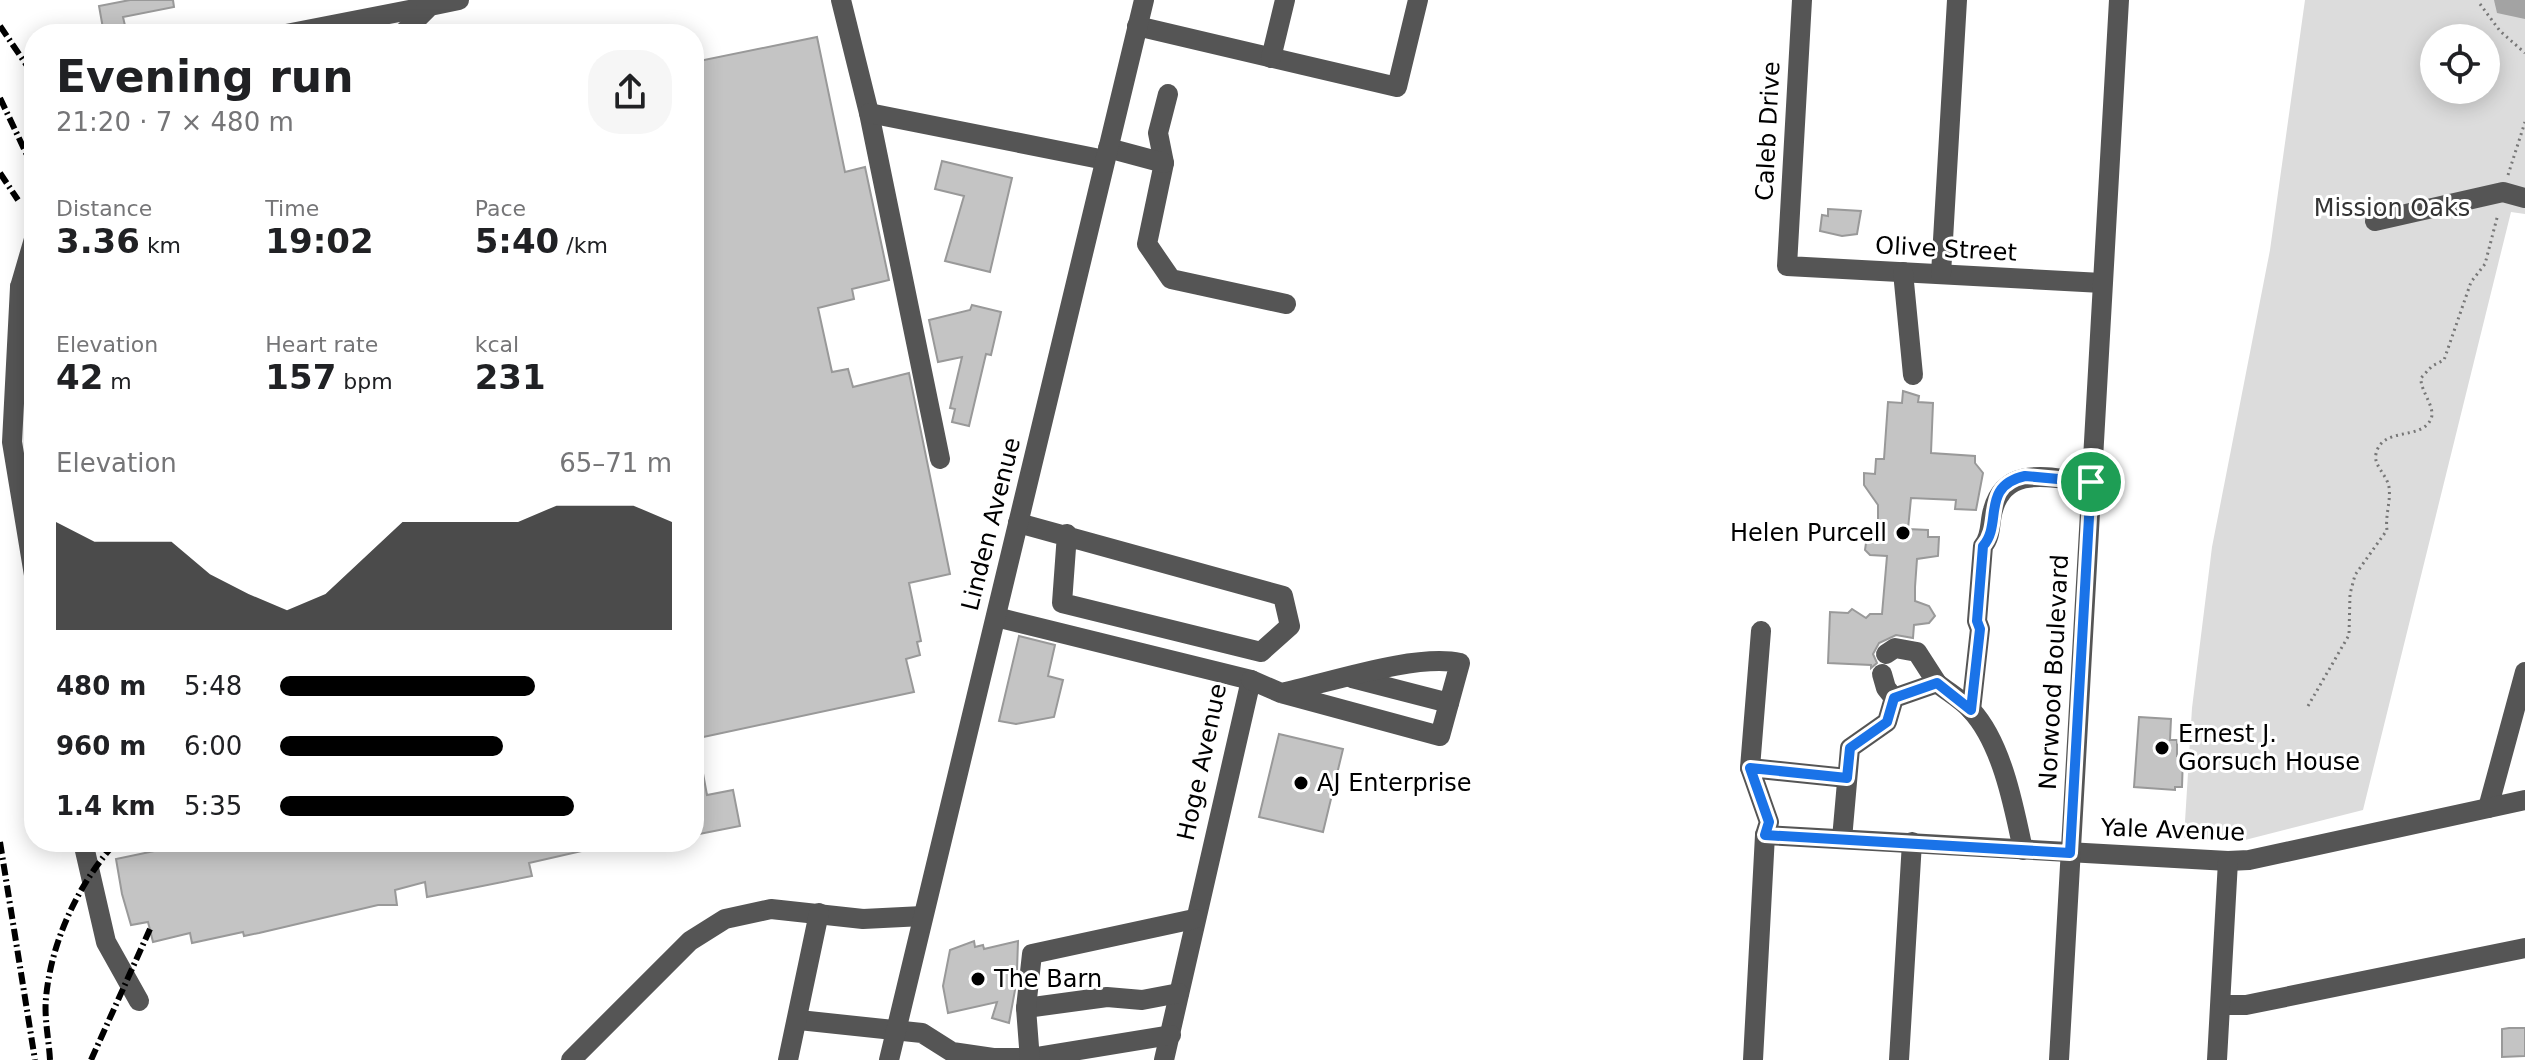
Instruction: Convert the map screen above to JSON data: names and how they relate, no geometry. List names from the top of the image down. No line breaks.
{"streets":{"street":["Caleb Drive","Olive Street","Linden Avenue","Norwood Boulevard","Hoge Avenue","Yale Avenue"]},"crossings":[["Caleb Drive","Olive Street"],["Olive Street","Norwood Boulevard"],["Linden Avenue","Hoge Avenue"],["Norwood Boulevard","Yale Avenue"]],"parks":["Mission Oaks"],"places":["Helen Purcell","Ernest J. Gorsuch House","AJ Enterprise","The Barn"],"page":{"heading":["Evening run","21:20 · 7 × 480 m"],"stats":[["Distance","3.36 km"],["Time","19:02"],["Pace","5:40 /km"],["Elevation","42 m"],["Heart rate","157 bpm"],["kcal","231"]],"chart":["Elevation","65–71 m"],"list":[{"name":"480 m","note":"5:48"},{"name":"960 m","note":"6:00"},{"name":"1.4 km","note":"5:35"}]}}
